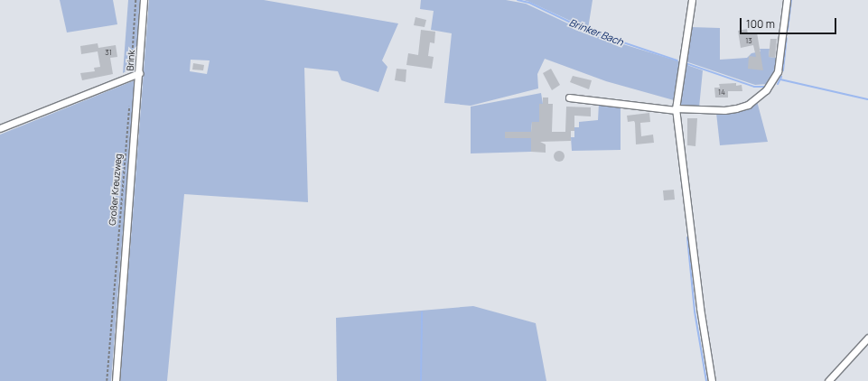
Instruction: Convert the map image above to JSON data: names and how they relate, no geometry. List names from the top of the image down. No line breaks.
{"streets":{"street":["Brink"],"path":["Großer Kreuzweg"]},"water":["Brinker Bach"],"house_numbers":["13","31","14"],"scale_bar":"100 m"}
